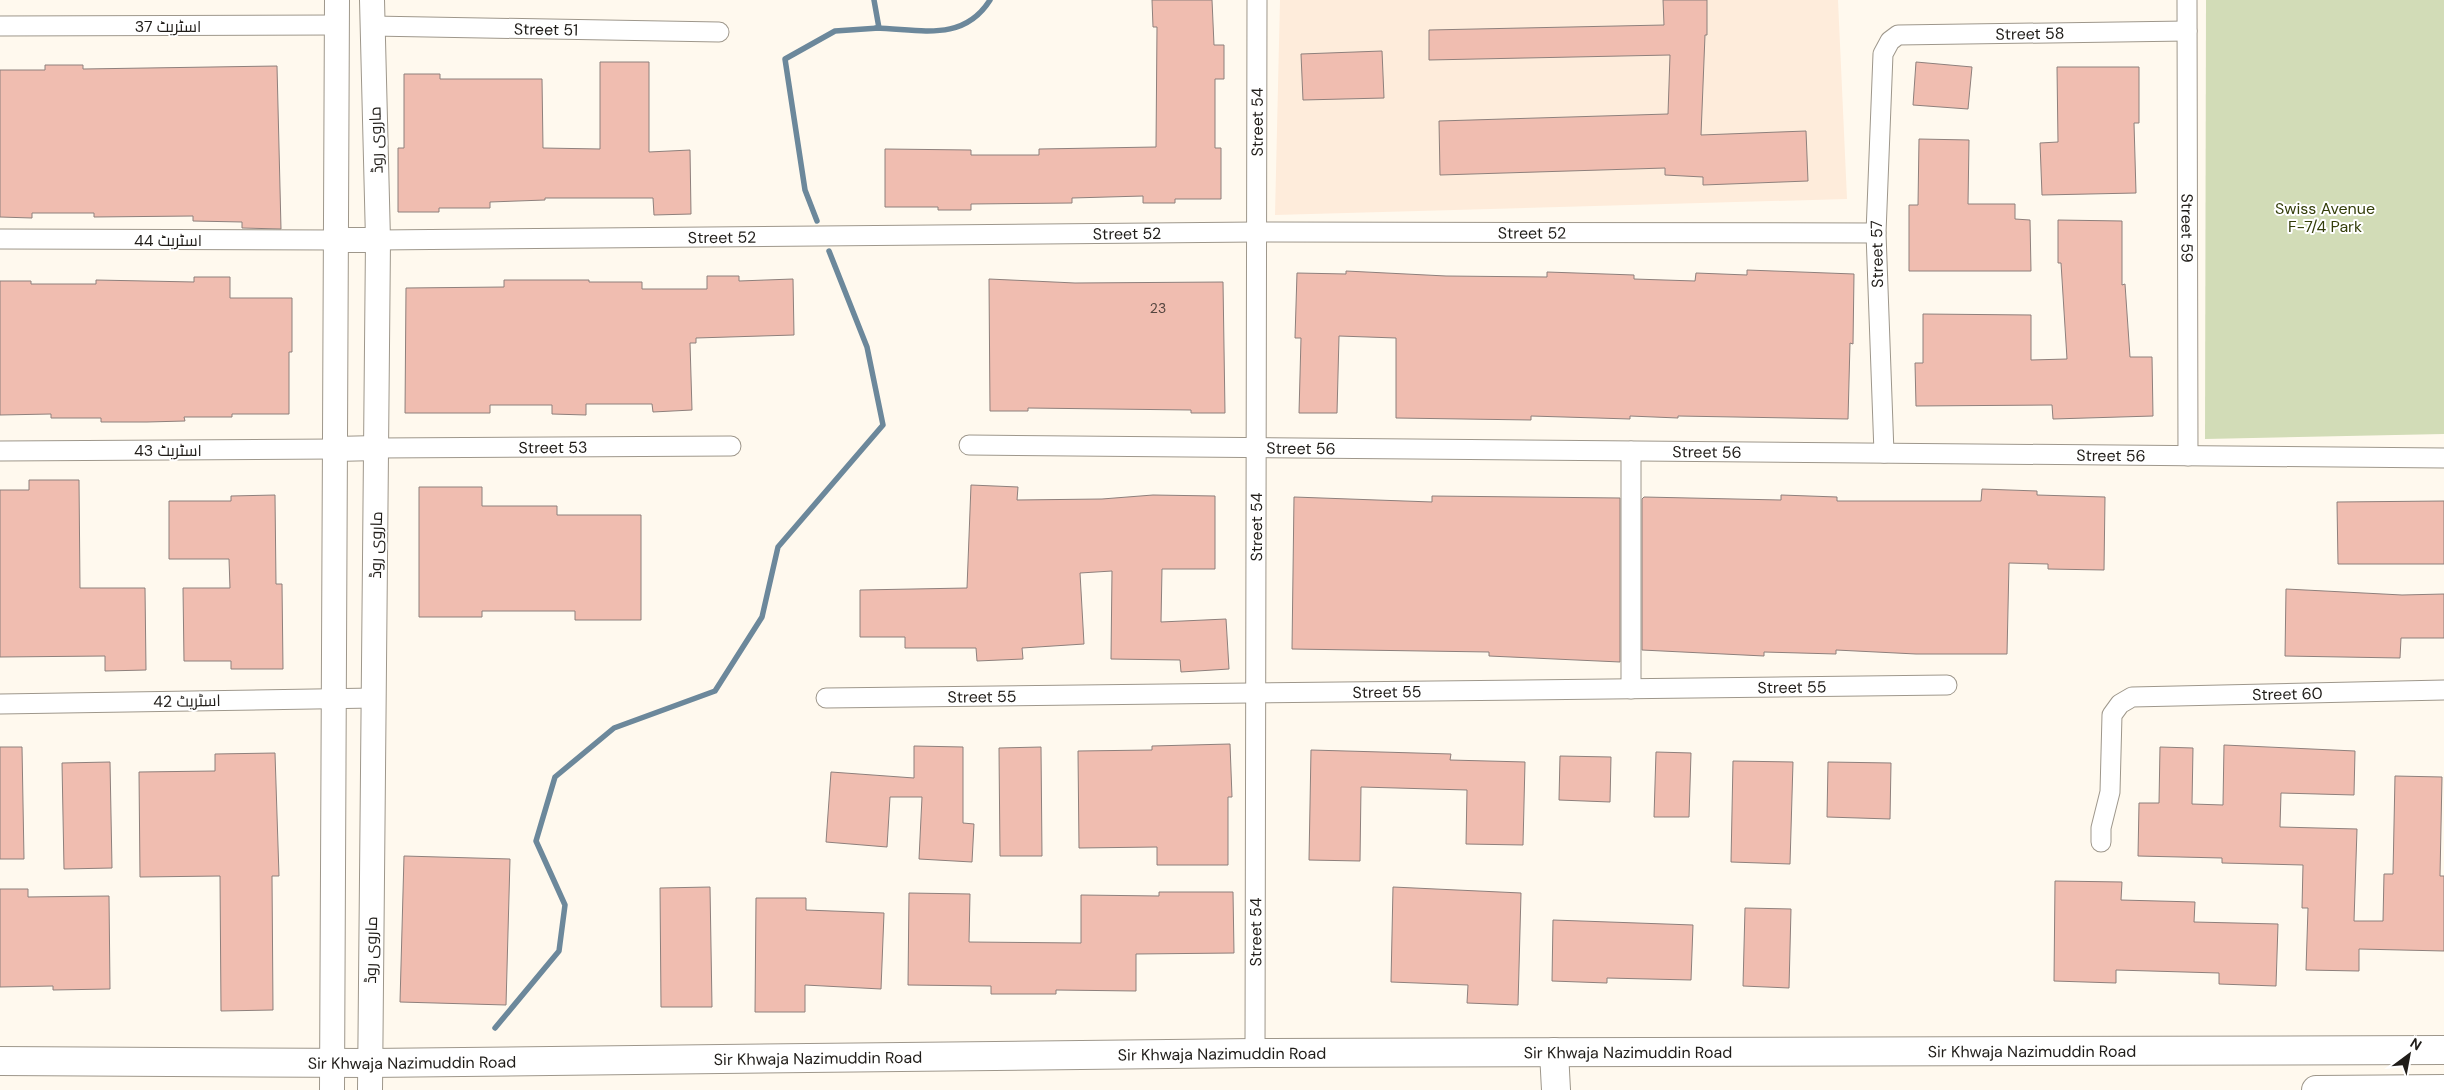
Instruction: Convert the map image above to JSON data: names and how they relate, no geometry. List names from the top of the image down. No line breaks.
{"streets":{"main road":["Sir Khwaja Nazimuddin Road"],"street":["اسٹریٹ 37","Street 51","Street 58","Street 54","ماروی روڈ","Street 59","Street 52","اسٹریٹ 44","Street 57","Street 53","Street 56","اسٹریٹ 43","Street 55","Street 60","اسٹریٹ 42"]},"crossings":[["Street 51","ماروی روڈ"],["Street 58","Street 59"],["Street 58","Street 57"],["Street 54","Street 52"],["Street 54","Street 56"],["Street 54","Street 55"],["Street 54","Sir Khwaja Nazimuddin Road"],["ماروی روڈ","Street 52"],["ماروی روڈ","Street 53"],["ماروی روڈ","اسٹریٹ 42"],["ماروی روڈ","Sir Khwaja Nazimuddin Road"],["Street 59","Street 56"],["Street 52","Street 57"],["Street 57","Street 56"]],"parks":["Swiss Avenue F-7/4 Park"],"house_numbers":["23"],"north":"top right"}
